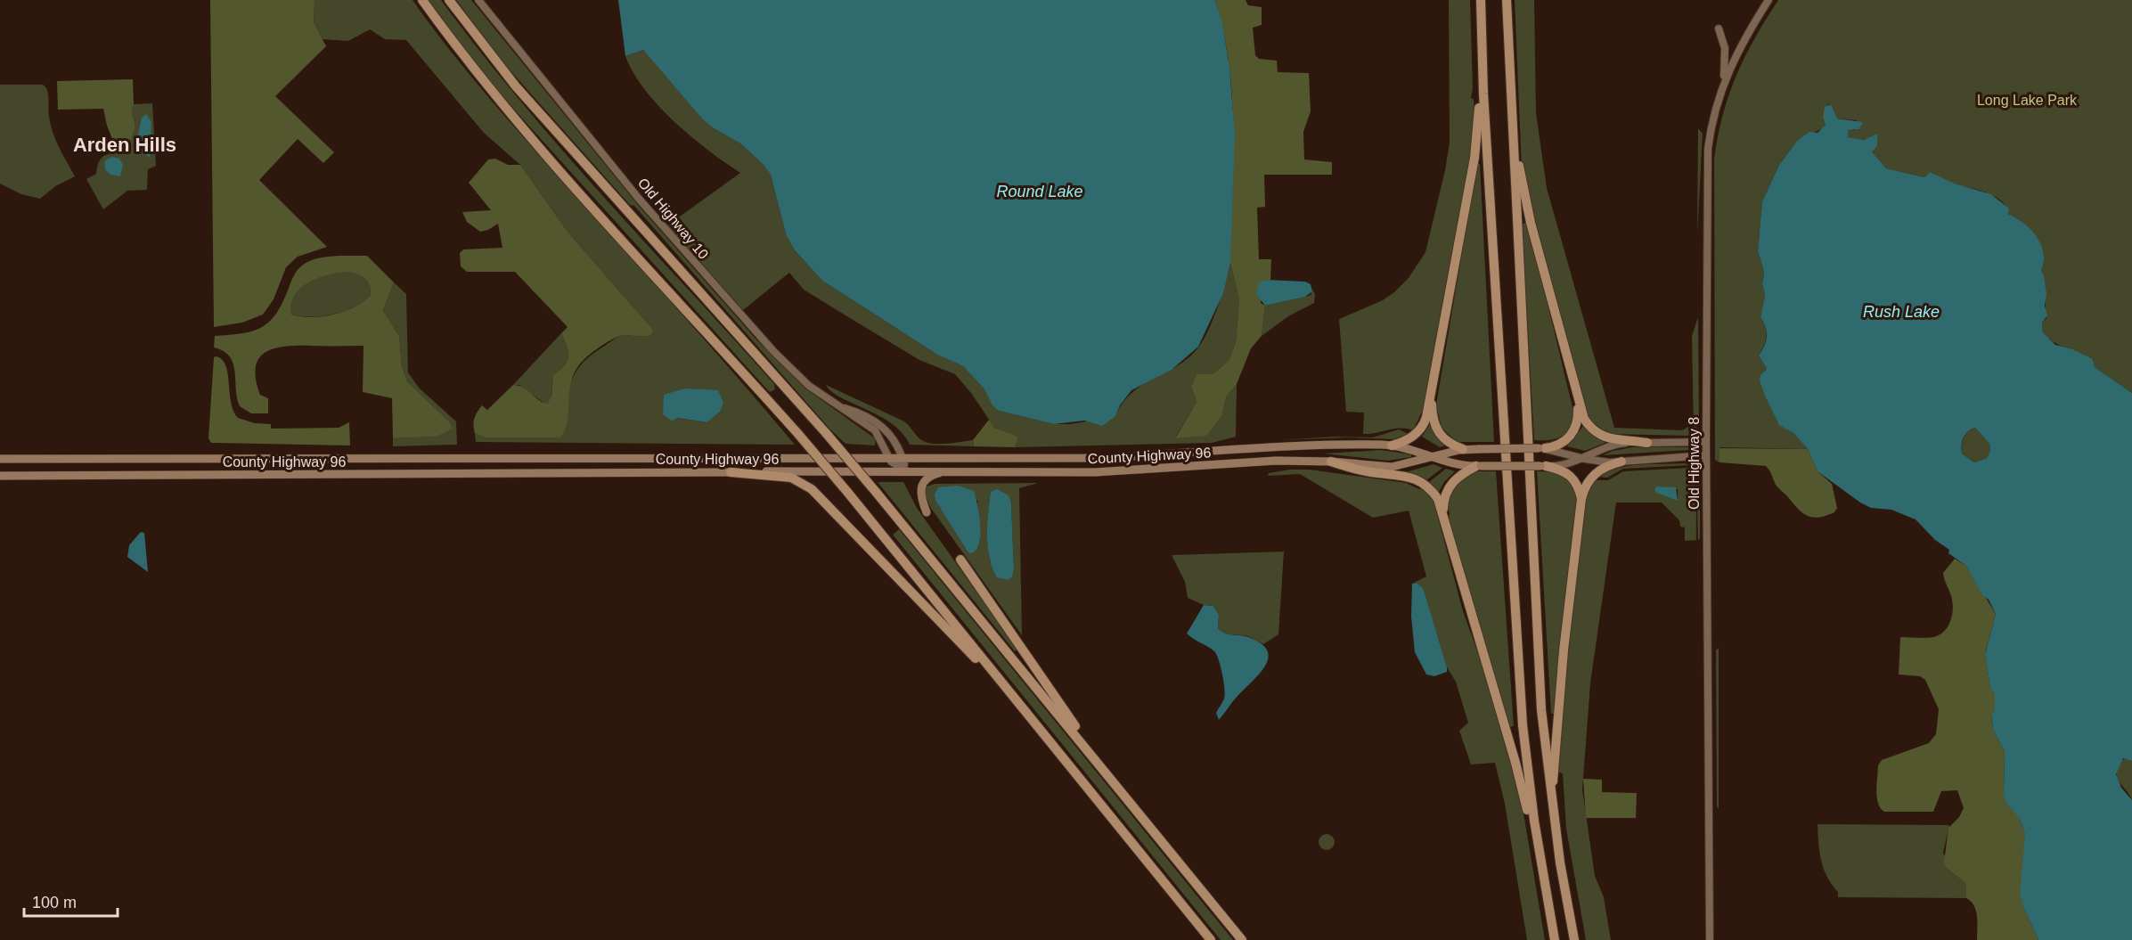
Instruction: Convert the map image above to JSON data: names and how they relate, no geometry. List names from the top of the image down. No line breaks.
{"streets":{"main road":["County Highway 96"],"street":["Old Highway 10","Old Highway 8"]},"crossings":[["Old Highway 10","County Highway 96"],["County Highway 96","Old Highway 8"]],"districts":["Arden Hills"],"water":["Round Lake","Rush Lake"],"parks":["Long Lake Park"],"scale_bar":"100 m"}
